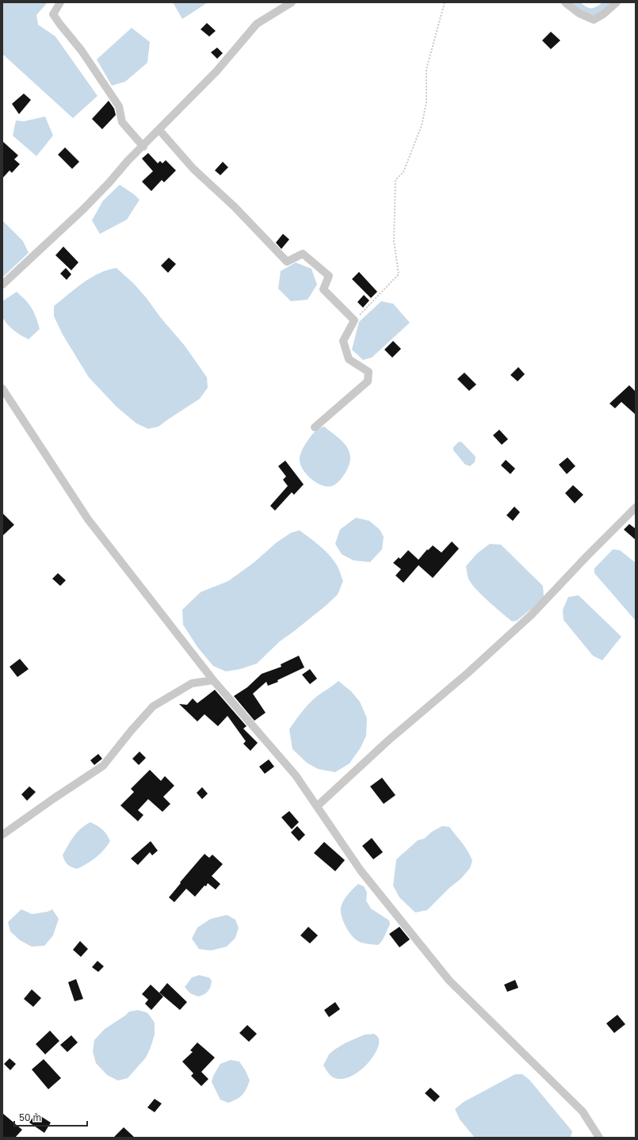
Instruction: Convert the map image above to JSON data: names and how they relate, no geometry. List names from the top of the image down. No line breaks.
{"scale_bar":"50 m"}
